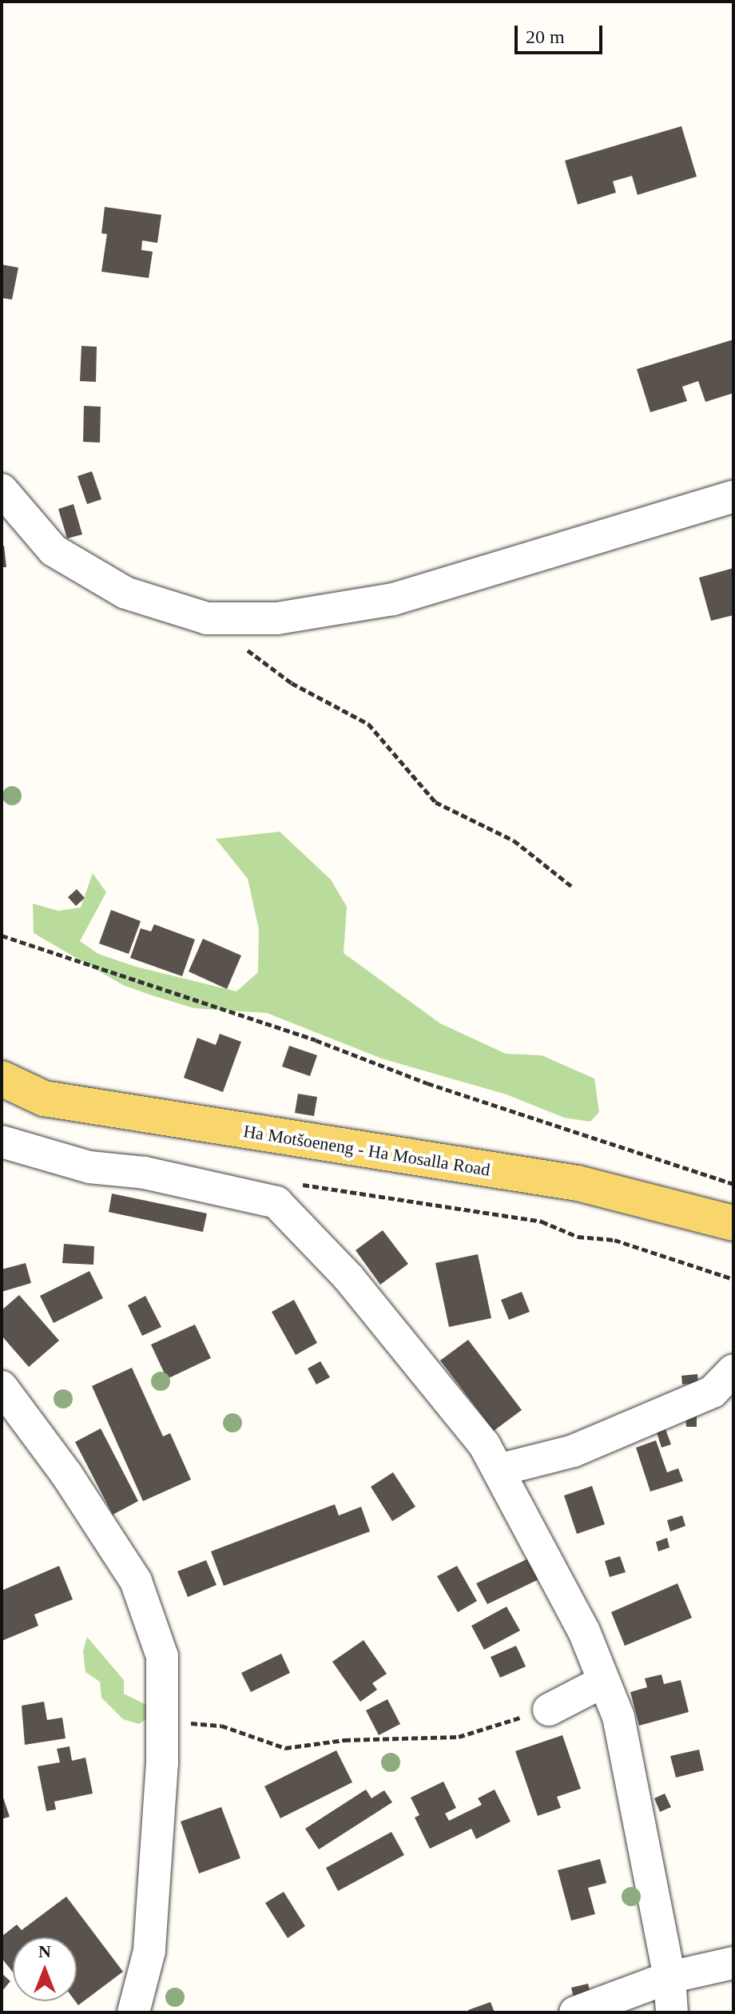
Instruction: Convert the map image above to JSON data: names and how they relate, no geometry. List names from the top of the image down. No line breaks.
{"streets":{"main road":["Ha Motšoeneng - Ha Mosalla Road"]},"scale_bar":"20 m","north":"top"}
